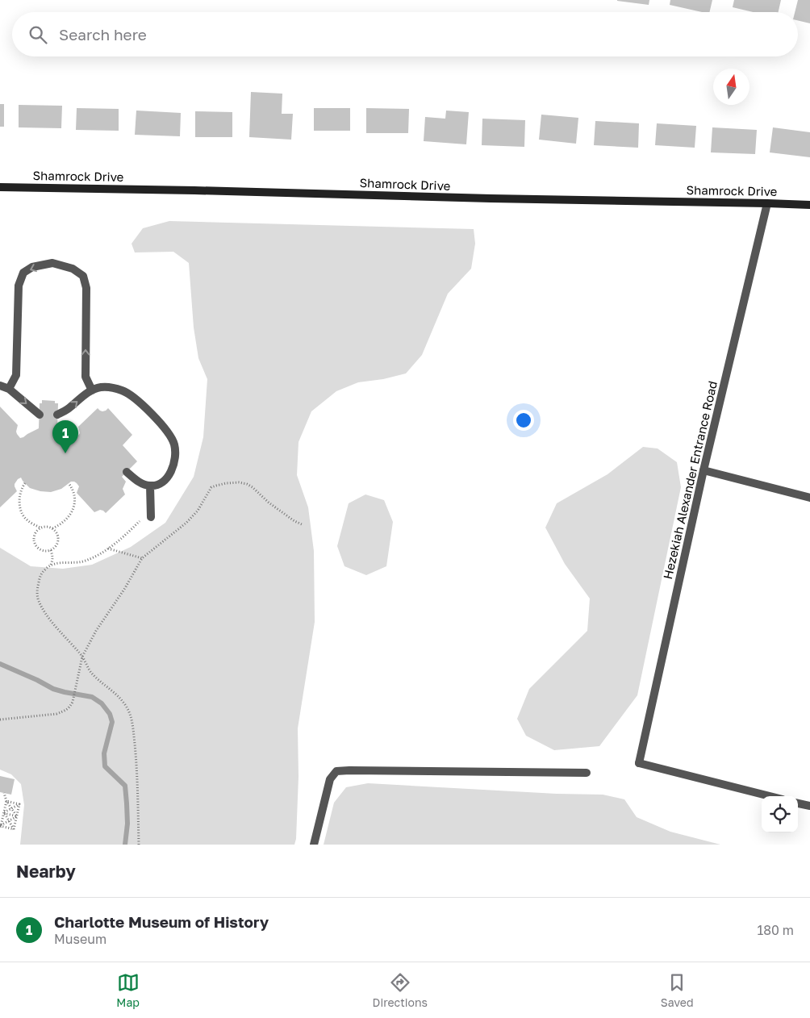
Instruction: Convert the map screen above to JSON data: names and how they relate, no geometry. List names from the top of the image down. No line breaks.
{"streets":{"street":["Shamrock Drive","Hezekiah Alexander Entrance Road"]},"crossings":[["Shamrock Drive","Hezekiah Alexander Entrance Road"]],"north":"top","page":{"search":"Search here","pins":"1","heading":"Nearby","list":[{"mark":"1","name":"Charlotte Museum of History","note":"Museum","value":"180 m"}],"nav":["Map","Directions","Saved"]}}
